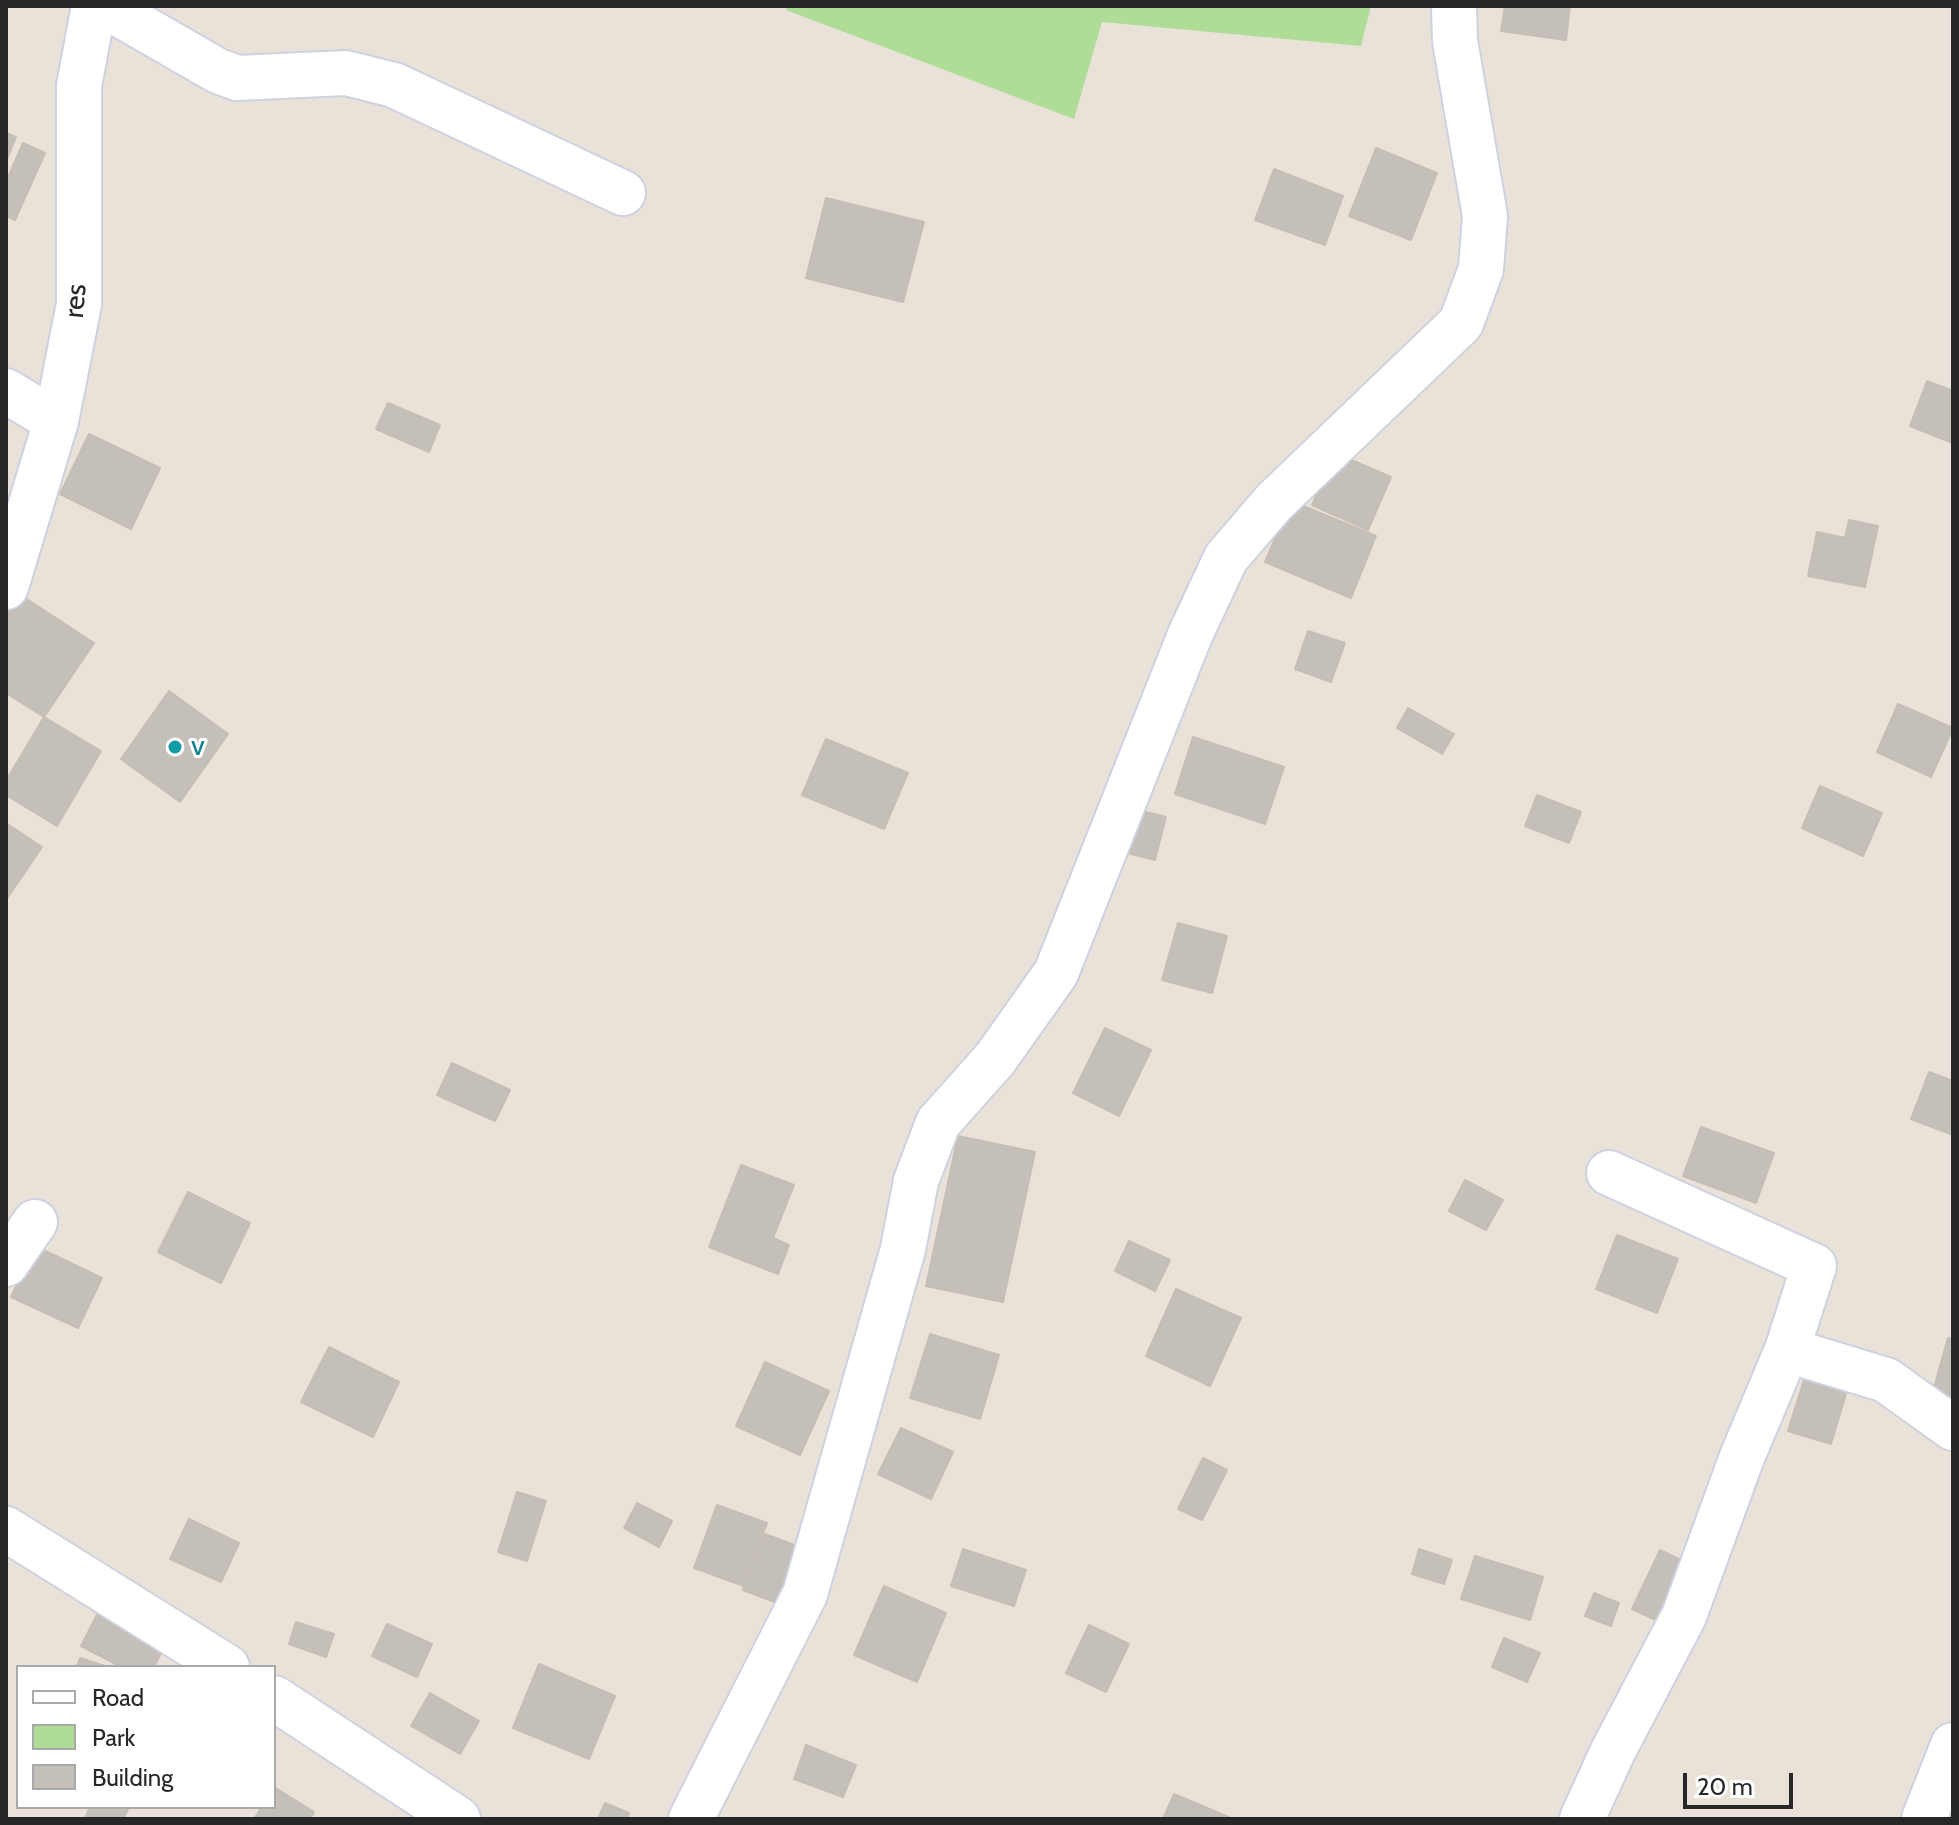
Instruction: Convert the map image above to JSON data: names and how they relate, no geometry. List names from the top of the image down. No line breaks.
{"streets":{"street":["res"]},"places":["v"],"legend":["Road","Park","Building"],"scale_bar":"20 m"}
